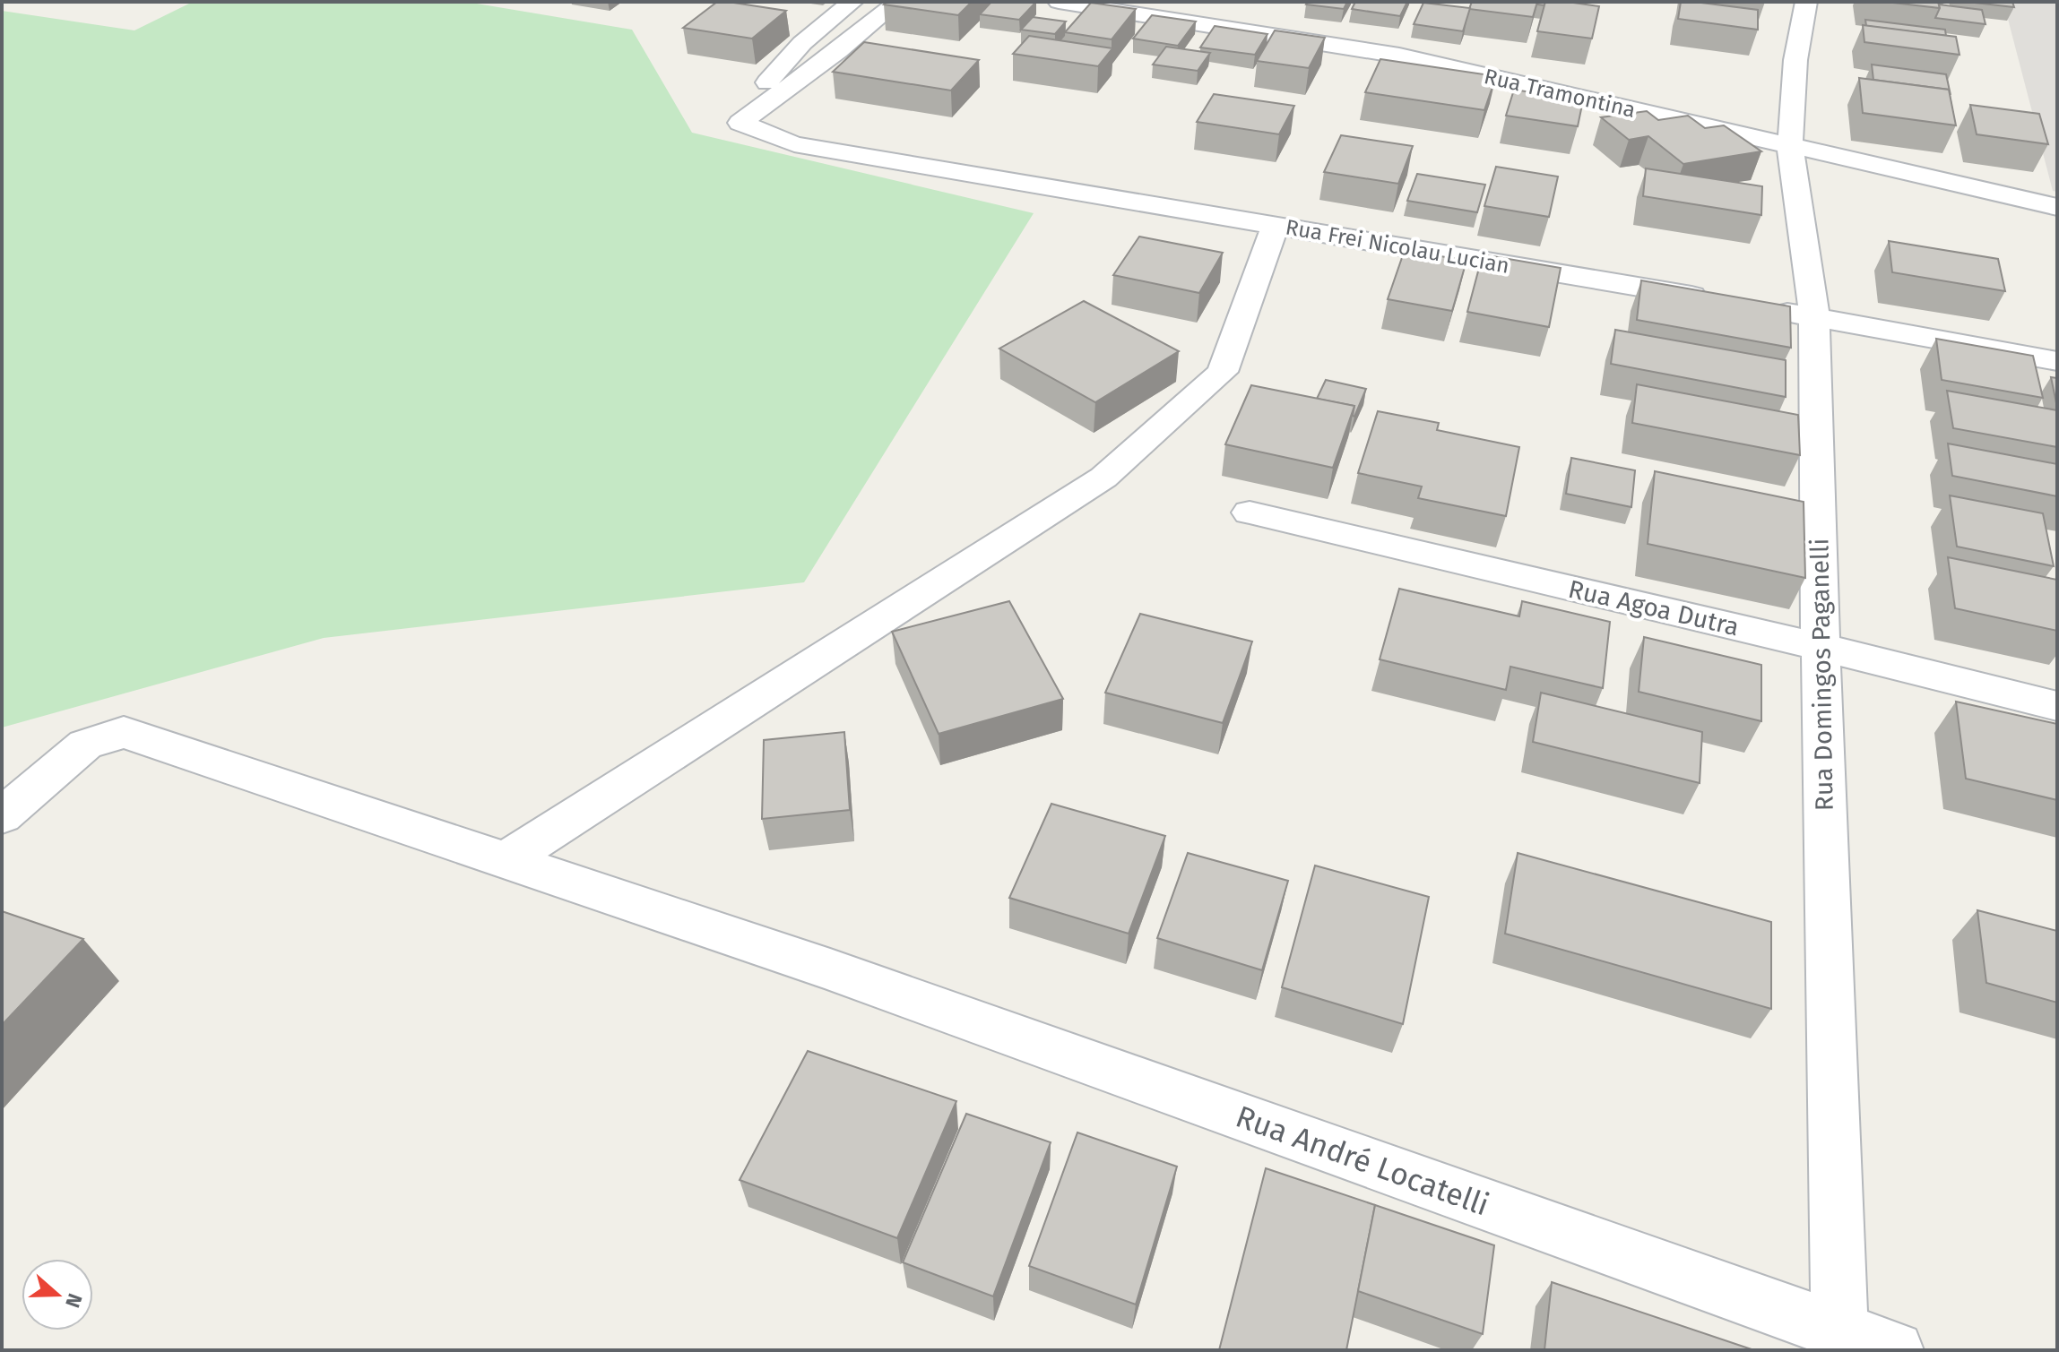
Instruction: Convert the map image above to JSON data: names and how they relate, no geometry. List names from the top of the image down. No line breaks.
{"streets":{"street":["Rua Tramontina","Rua Frei Nicolau Lucian","Rua Agoa Dutra","Rua Domingos Paganelli","Rua André Locatelli"]},"crossings":[["Rua Tramontina","Rua Domingos Paganelli"],["Rua Agoa Dutra","Rua Domingos Paganelli"],["Rua Domingos Paganelli","Rua André Locatelli"]],"north":"right"}
